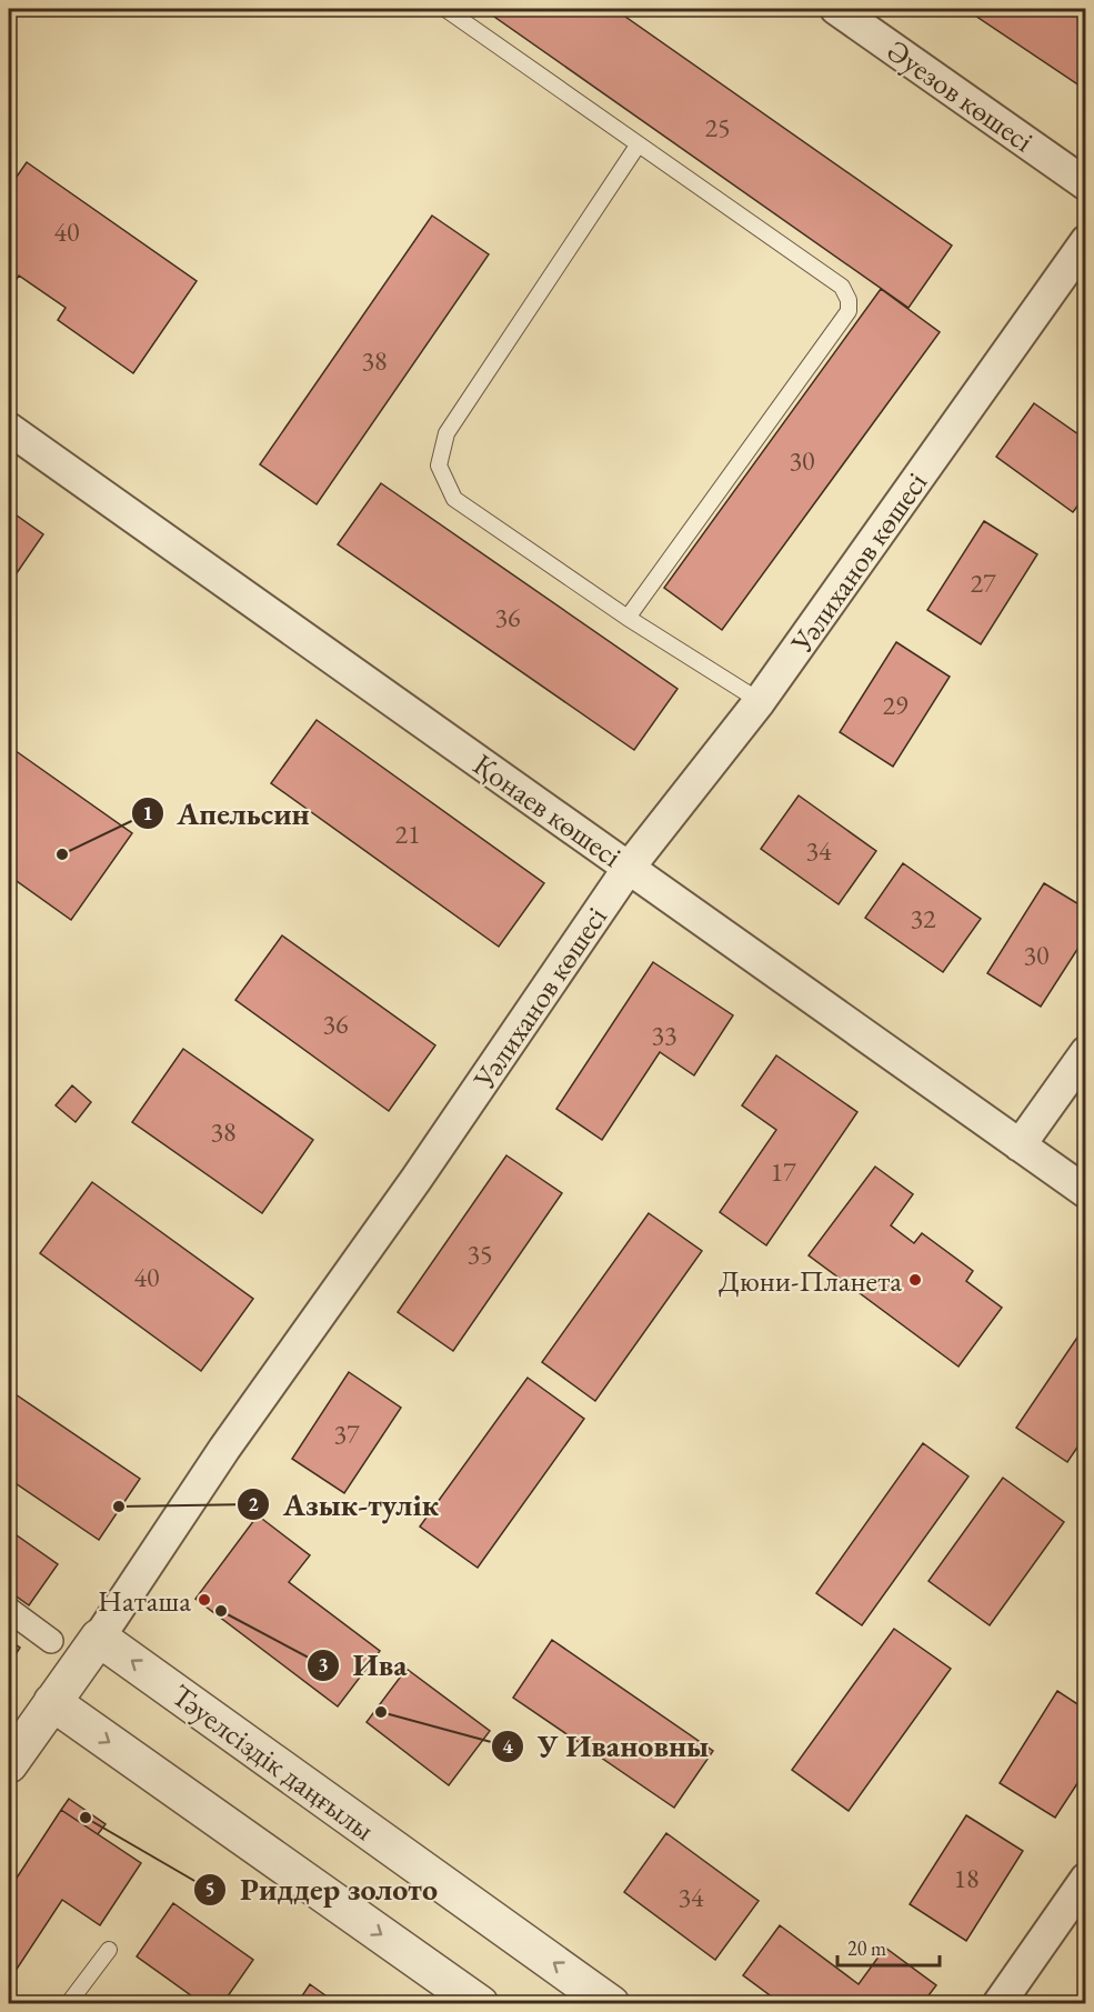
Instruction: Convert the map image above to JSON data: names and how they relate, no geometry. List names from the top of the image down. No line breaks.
{"streets":{"street":["Әуезов көшесі","Уәлиханов көшесі","Қонаев көшесі","Тәуелсіздік даңғылы"]},"crossings":[["Уәлиханов көшесі","Қонаев көшесі"],["Уәлиханов көшесі","Тәуелсіздік даңғылы"]],"places":["Апельсин","Дюни-Планета","Азык-тулiк","Наташа","Ива","У Ивановны","Риддер золото"],"house_numbers":["25","40","38","30","27","36","29","21","34","32","30","36","33","38","17","35","40","37","18","34"],"scale_bar":"20 m"}
